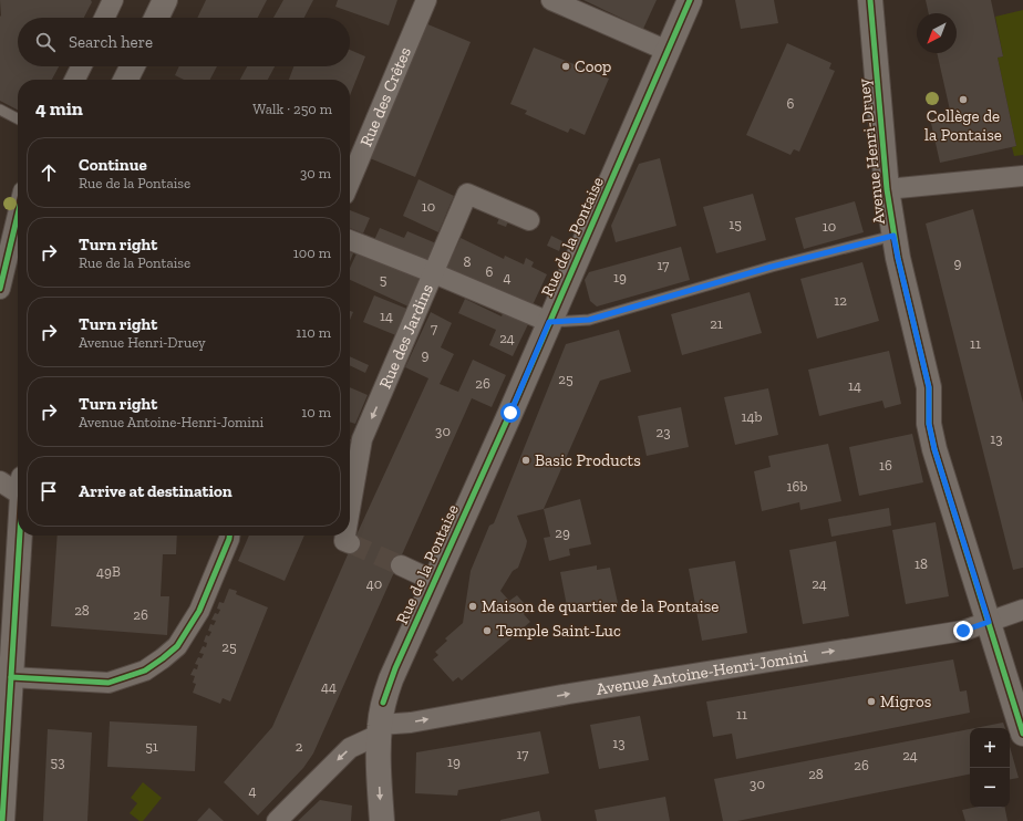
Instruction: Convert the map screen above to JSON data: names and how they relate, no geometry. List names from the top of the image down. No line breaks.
{"streets":{"street":["Rue des Crêtes","Avenue Henri-Druey","Rue de la Pontaise","Rue des Jardins","Avenue Antoine-Henri-Jomini"]},"crossings":[["Avenue Henri-Druey","Rue de la Pontaise"],["Avenue Henri-Druey","Avenue Antoine-Henri-Jomini"],["Rue de la Pontaise","Avenue Antoine-Henri-Jomini"]],"one_way":["Rue des Jardins","Avenue Antoine-Henri-Jomini"],"places":["Coop","Collège de la Pontaise","Basic Products","Maison de quartier de la Pontaise","Temple Saint-Luc","Migros"],"house_numbers":["6","10","15","10","8","9","17","6","4","19","5","12","14","21","7","24","11","9","25","26","14","14b","30","23","13","16","16b","29","18","49B","40","24","28","26","25","44","11","13","51","2","17","24","53","19","26","28","30","4"],"north":"bottom left","page":{"search":"Search here","heading":["4 min","Walk · 250 m"],"list":[["Continue","Rue de la Pontaise","30 m"],["Turn right","Rue de la Pontaise","100 m"],["Turn right","Avenue Henri-Druey","110 m"],["Turn right","Avenue Antoine-Henri-Jomini","10 m"],"Arrive at destination"],"map_buttons":["+","−"]}}
